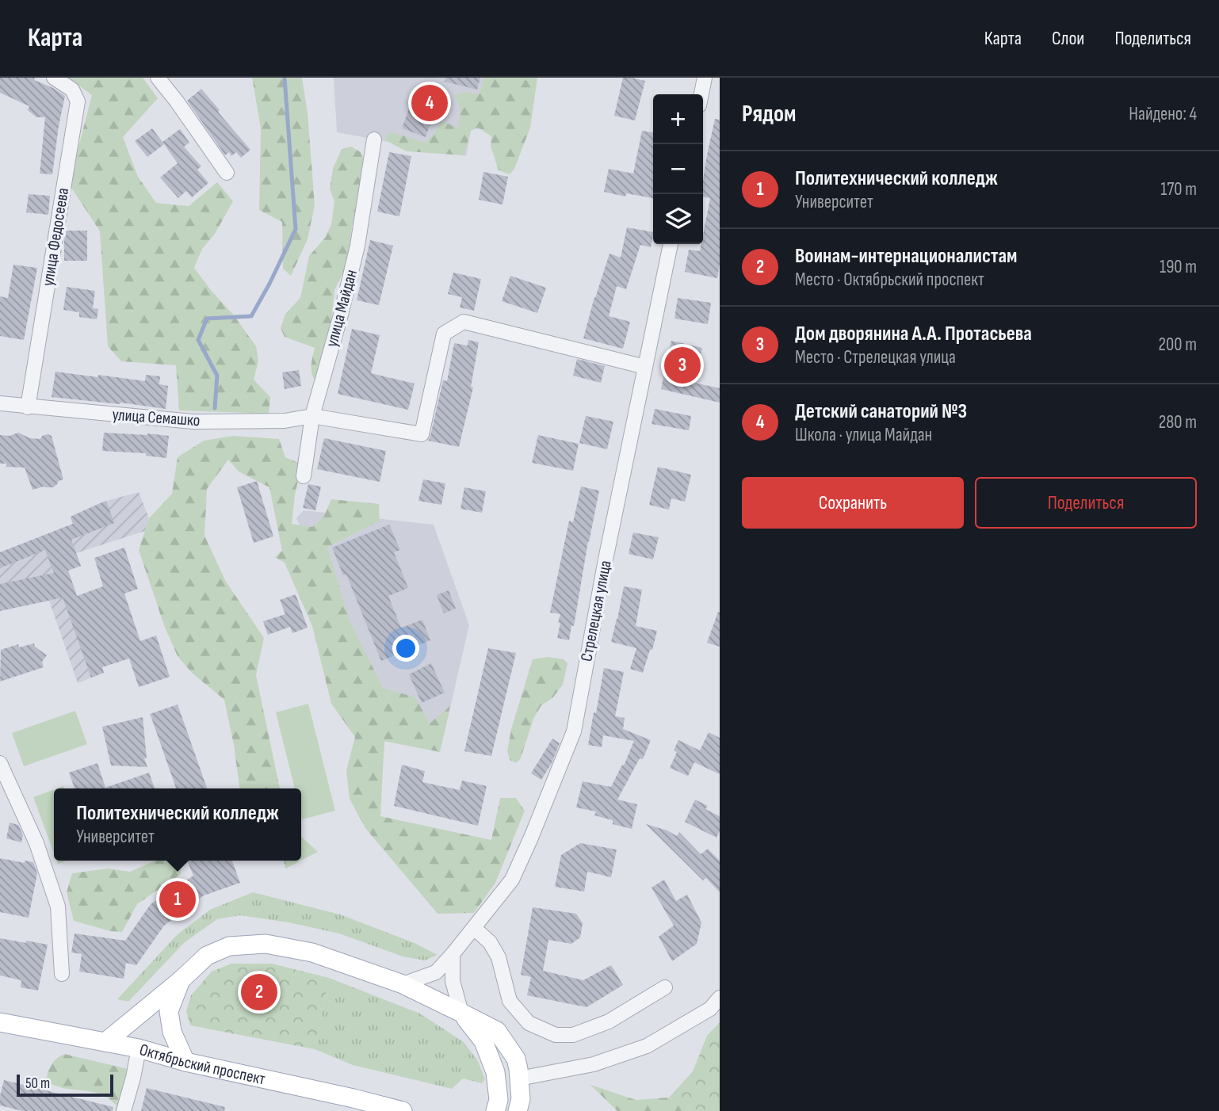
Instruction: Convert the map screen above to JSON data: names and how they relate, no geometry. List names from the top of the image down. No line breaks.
{"streets":{"main road":["Октябрьский проспект"],"street":["улица Федосеева","улица Майдан","улица Семашко","Стрелецкая улица"]},"crossings":[["улица Федосеева","улица Семашко"],["улица Майдан","улица Семашко"],["улица Семашко","Стрелецкая улица"]],"scale_bar":"50 m","page":{"header":"Карта","nav":["Карта","Слои","Поделиться"],"heading":["Рядом","Найдено: 4"],"pins":["4","3","1","2"],"map_buttons":["+","−"],"list":[{"mark":"1","name":"Политехнический колледж","note":"Университет","value":"170 m"},{"mark":"2","name":"Воинам-интернационалистам","note":"Место · Октябрьский проспект","value":"190 m"},{"mark":"3","name":"Дом дворянина А.А. Протасьева","note":"Место · Стрелецкая улица","value":"200 m"},{"mark":"4","name":"Детский санаторий №3","note":"Школа · улица Майдан","value":"280 m"}],"buttons":["Сохранить","Поделиться"],"popup":["Политехнический колледж","Университет"],"scale":"50 m"}}
